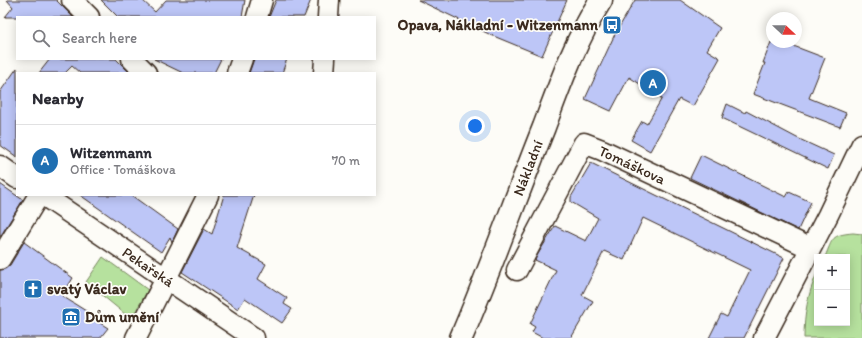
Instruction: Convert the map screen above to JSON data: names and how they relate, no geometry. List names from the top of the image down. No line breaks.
{"streets":{"street":["Tomáškova","Nákladní","Pekařská"]},"places":{"bus stop":["Opava, Nákladní - Witzenmann"],"church":["svatý Václav"],"museum":["Dům umění"]},"north":"right","page":{"search":"Search here","pins":"A","heading":"Nearby","list":[{"mark":"A","name":"Witzenmann","note":"Office · Tomáškova","value":"70 m"}],"map_buttons":["+","−"]}}
